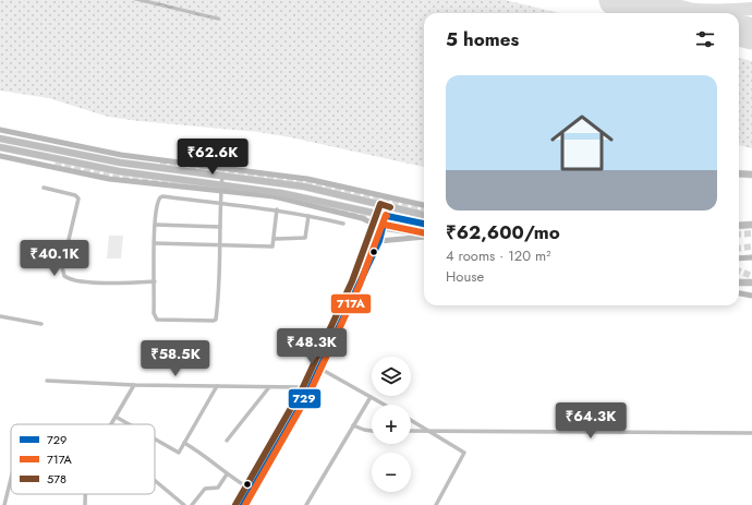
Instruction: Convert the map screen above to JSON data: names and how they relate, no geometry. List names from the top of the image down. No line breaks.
{"lines":["transit line 578","transit line 717A","transit line 729"],"legend":["729","717A","578"],"page":{"heading":"5 homes","list":[{"name":"₹62,600/mo","note":"4 rooms · 120 m² · House"}],"price":["₹62.6K","₹40.1K","₹48.3K","₹58.5K","₹64.3K"],"map_buttons":["+","−"]}}
